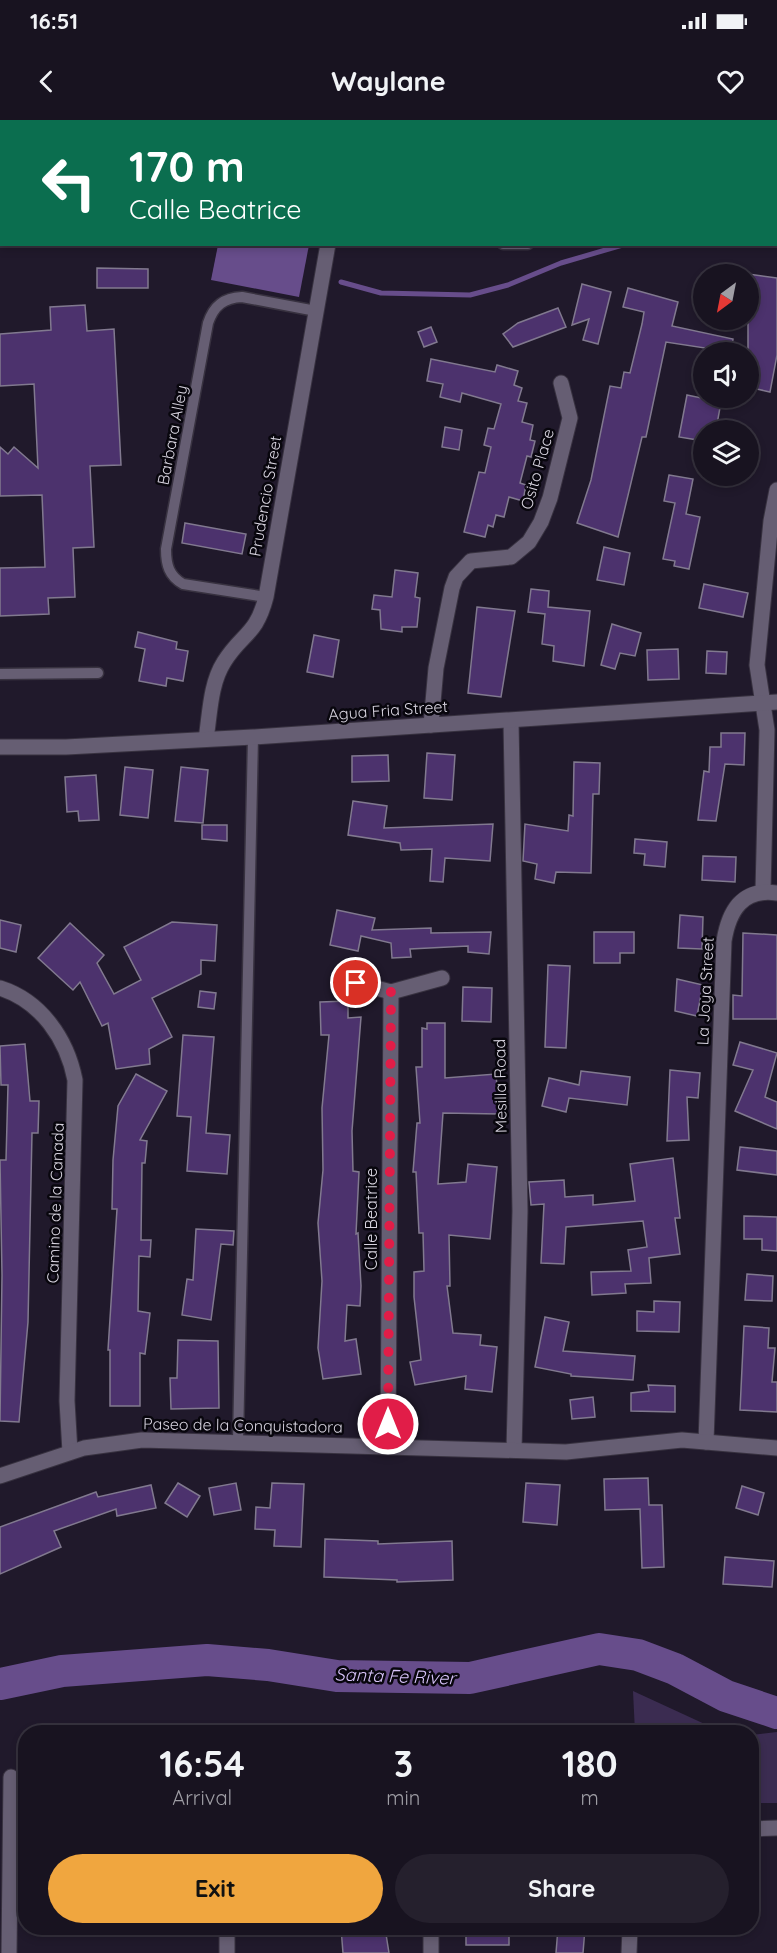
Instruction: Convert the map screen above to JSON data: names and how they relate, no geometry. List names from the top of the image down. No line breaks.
{"streets":{"street":["Osito Place","Prudencio Street","Agua Fria Street","La Joya Street","Mesilla Road","Camino de la Canada","Calle Beatrice","Paseo de la Conquistadora"],"lane":["Barbara Alley"]},"crossings":[["Barbara Alley","Prudencio Street"],["Osito Place","Agua Fria Street"],["Prudencio Street","Agua Fria Street"],["Agua Fria Street","La Joya Street"],["Agua Fria Street","Mesilla Road"],["La Joya Street","Paseo de la Conquistadora"],["Mesilla Road","Paseo de la Conquistadora"],["Camino de la Canada","Paseo de la Conquistadora"],["Calle Beatrice","Paseo de la Conquistadora"]],"water":["Santa Fe River"],"north":"bottom left","page":{"status":"16:51","header":"Waylane","turn":["170 m","Calle Beatrice"],"eta":["16:54","Arrival","3","min","180","m"],"buttons":["Exit","Share"]}}
